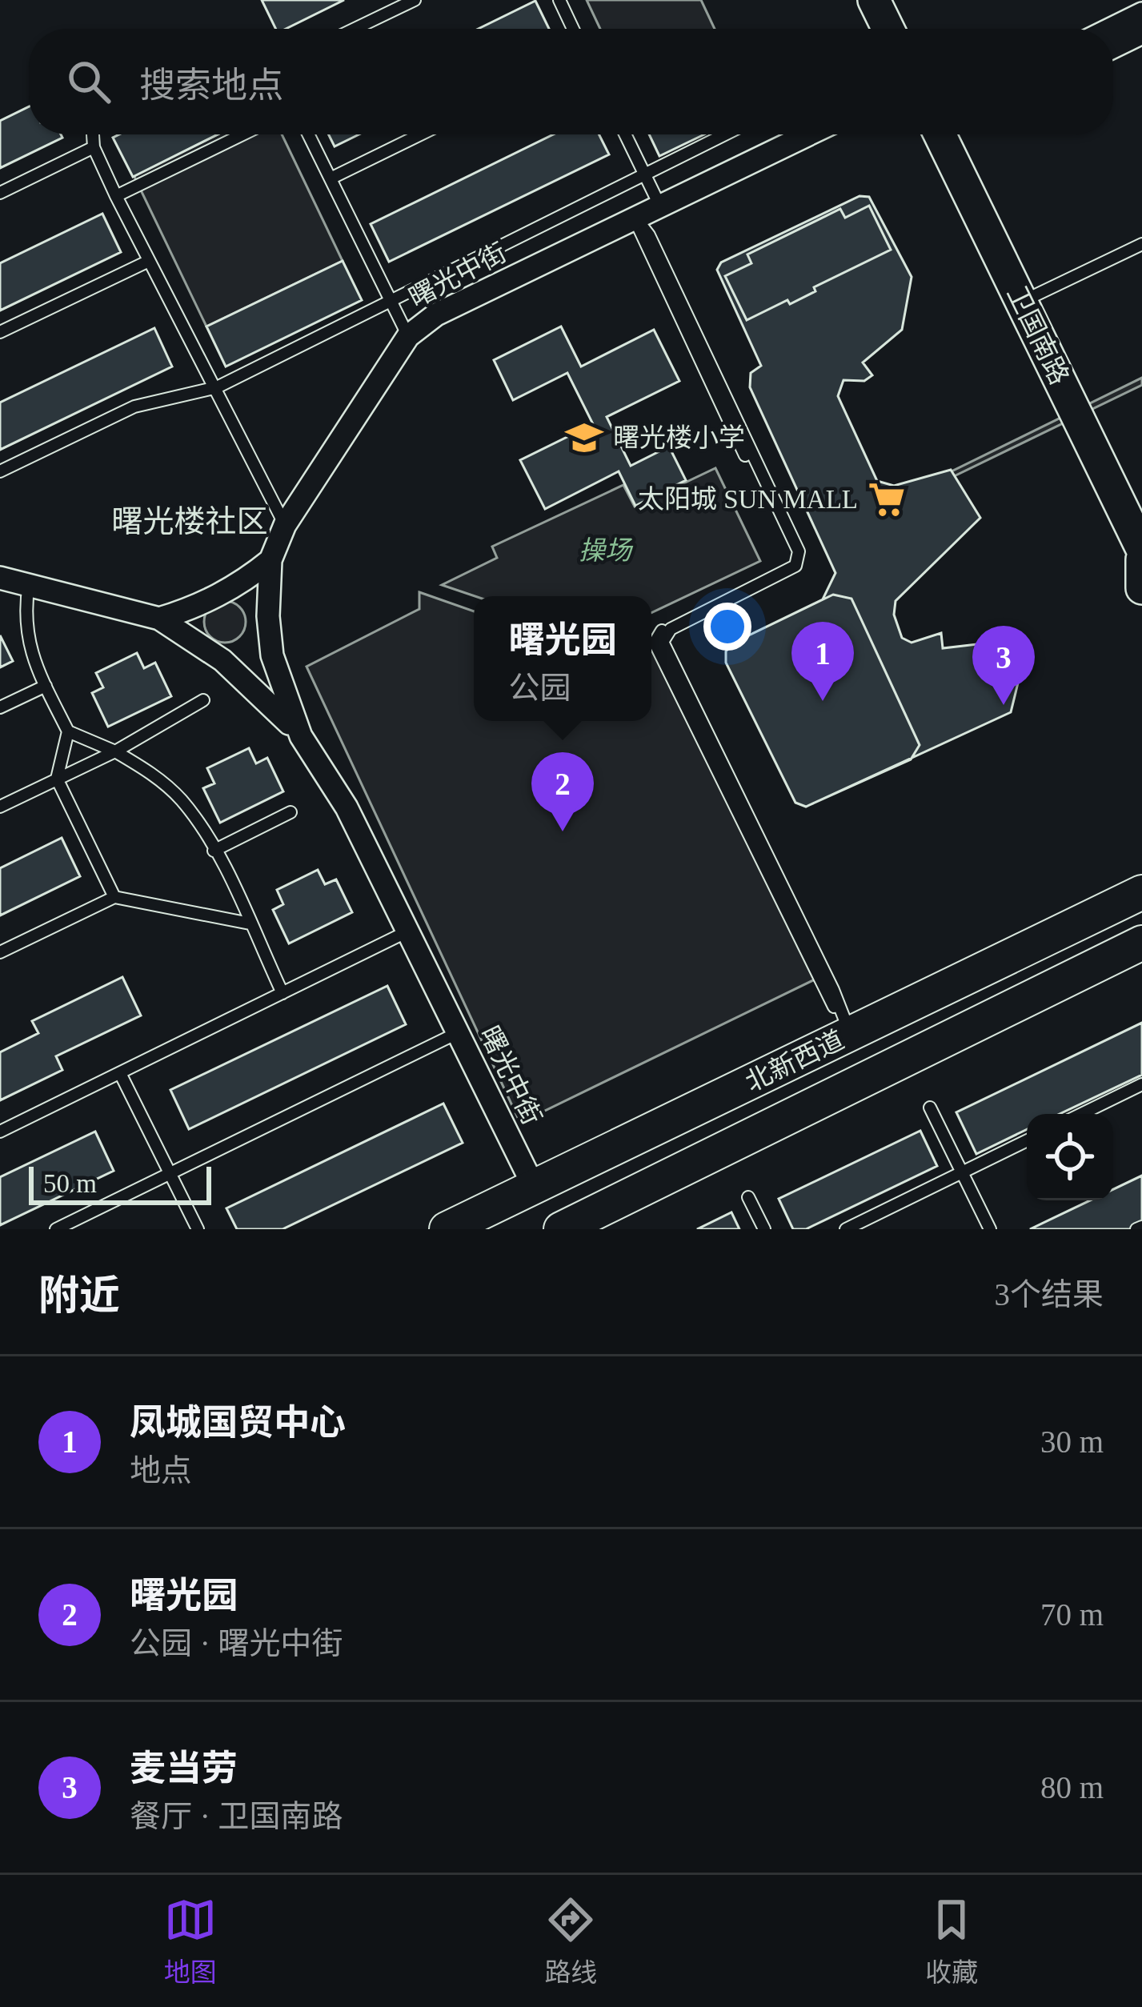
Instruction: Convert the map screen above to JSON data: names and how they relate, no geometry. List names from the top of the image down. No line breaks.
{"streets":{"main road":["卫国南路","北新西道"],"street":["曙光中街"]},"crossings":[["曙光中街","北新西道"]],"districts":["曙光楼社区"],"parks":["操场"],"places":{"school or university":["曙光楼小学"],"supermarket":["太阳城 SUN MALL"]},"scale_bar":"50 m","page":{"search":"搜索地点","popup":["曙光园","公园"],"pins":["1","3","2"],"scale":"50 m","heading":["附近","3个结果"],"list":[{"mark":"1","name":"凤城国贸中心","note":"地点","value":"30 m"},{"mark":"2","name":"曙光园","note":"公园 · 曙光中街","value":"70 m"},{"mark":"3","name":"麦当劳","note":"餐厅 · 卫国南路","value":"80 m"}],"nav":["地图","路线","收藏"]}}
